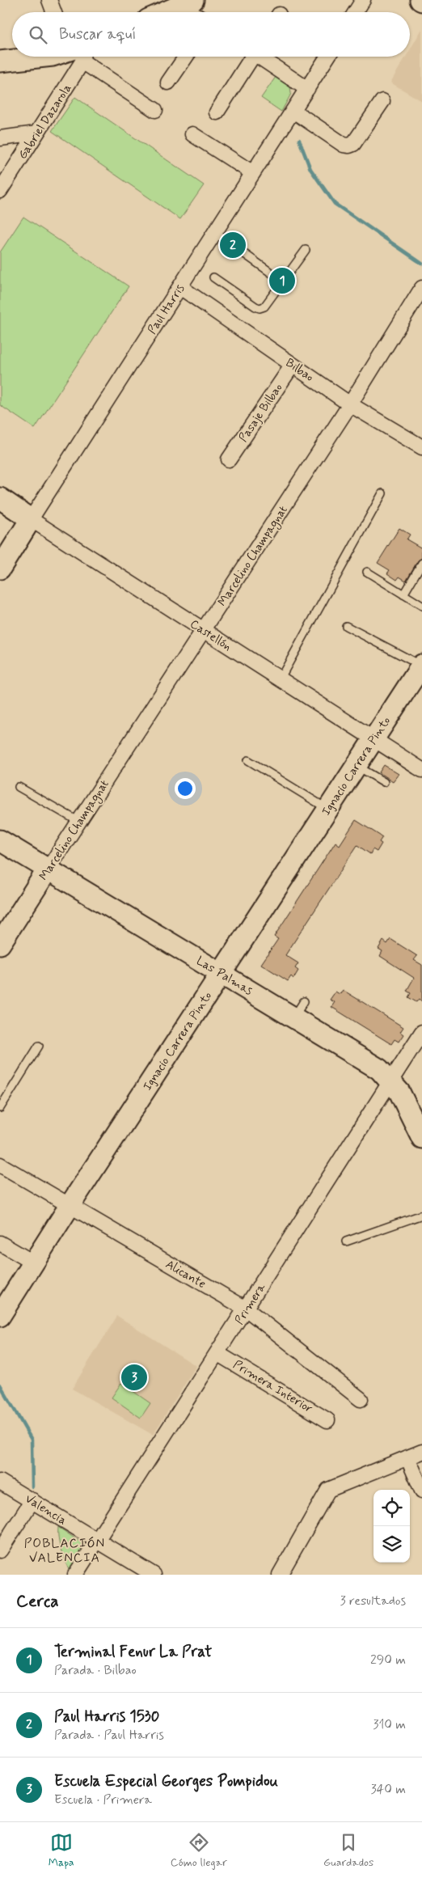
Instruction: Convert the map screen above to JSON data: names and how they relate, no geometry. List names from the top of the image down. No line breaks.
{"streets":{"street":["Gabriel Dazarola","Paul Harris","Bilbao","Pasaje Bilbao","Marcelino Champagnat","Castellón","Ignacio Carrera Pinto","Las Palmas","Alicante","Primera","Primera Interior","Valencia"]},"crossings":[["Paul Harris","Bilbao"],["Paul Harris","Castellón"],["Bilbao","Pasaje Bilbao"],["Bilbao","Marcelino Champagnat"],["Marcelino Champagnat","Castellón"],["Marcelino Champagnat","Las Palmas"],["Castellón","Ignacio Carrera Pinto"],["Ignacio Carrera Pinto","Las Palmas"],["Ignacio Carrera Pinto","Alicante"],["Las Palmas","Primera"],["Alicante","Primera"],["Primera","Primera Interior"],["Primera","Valencia"]],"districts":["POBLACIÓN VALENCIA"],"page":{"search":"Buscar aquí","pins":["2","1","3"],"heading":["Cerca","3 resultados"],"list":[{"mark":"1","name":"Terminal Fenur La Prat","note":"Parada · Bilbao","value":"290 m"},{"mark":"2","name":"Paul Harris 1530","note":"Parada · Paul Harris","value":"310 m"},{"mark":"3","name":"Escuela Especial Georges Pompidou","note":"Escuela · Primera","value":"340 m"}],"nav":["Mapa","Cómo llegar","Guardados"]}}
